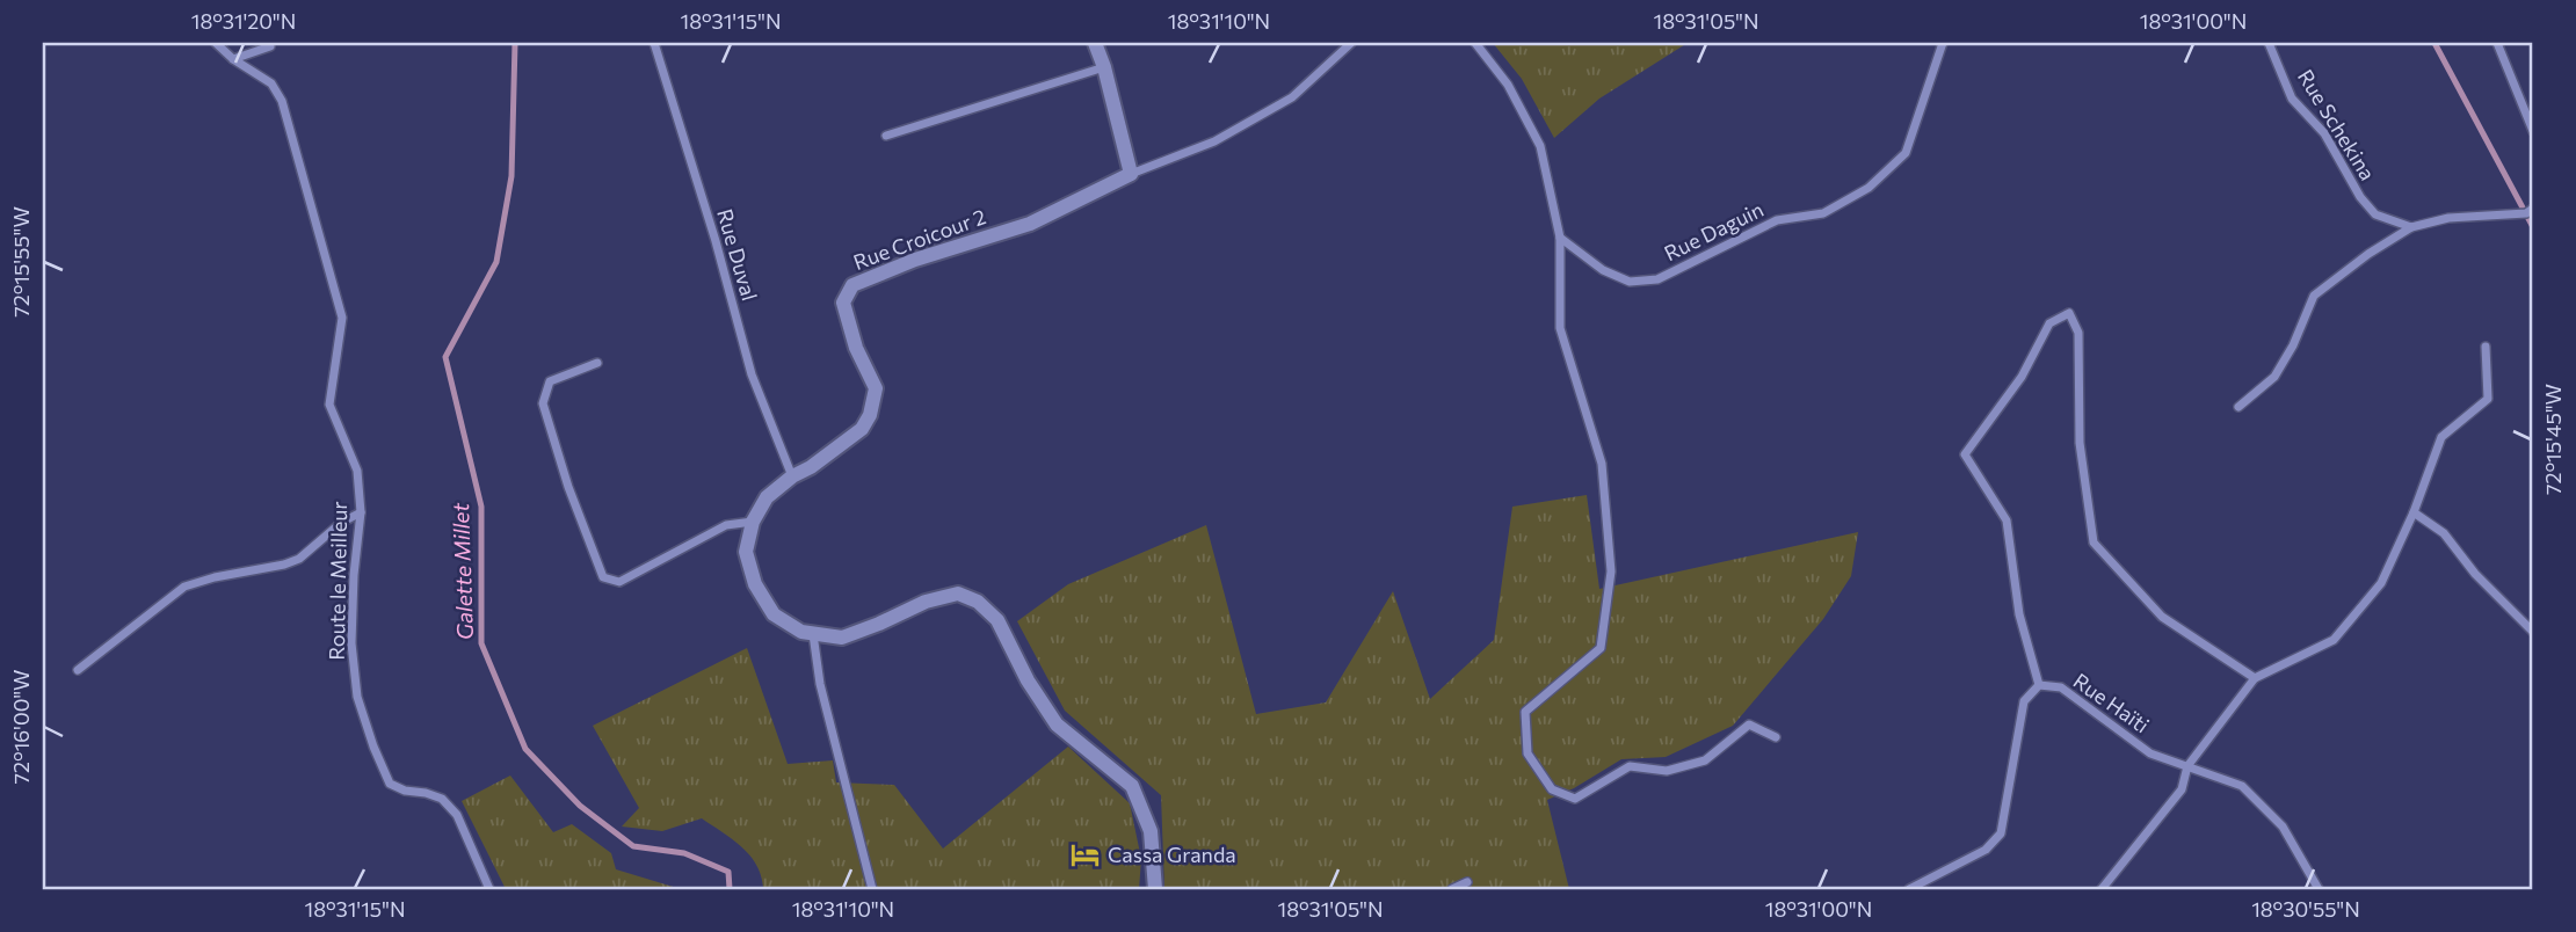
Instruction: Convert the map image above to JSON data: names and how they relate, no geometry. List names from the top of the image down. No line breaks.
{"streets":{"street":["Rue Schekina","Rue Daguin","Rue Croicour 2","Rue Duval","Route le Meilleur","Rue Haïti"]},"crossings":[["Rue Croicour 2","Rue Duval"]],"water":["Galette Millet"],"places":{"hotel":["Cassa Granda"]},"coordinates":["18°31'20\"N","18°31'15\"N","18°31'10\"N","18°31'05\"N","18°31'00\"N","72°15'55\"W","72°15'45\"W","72°16'00\"W","18°30'55\"N"]}
